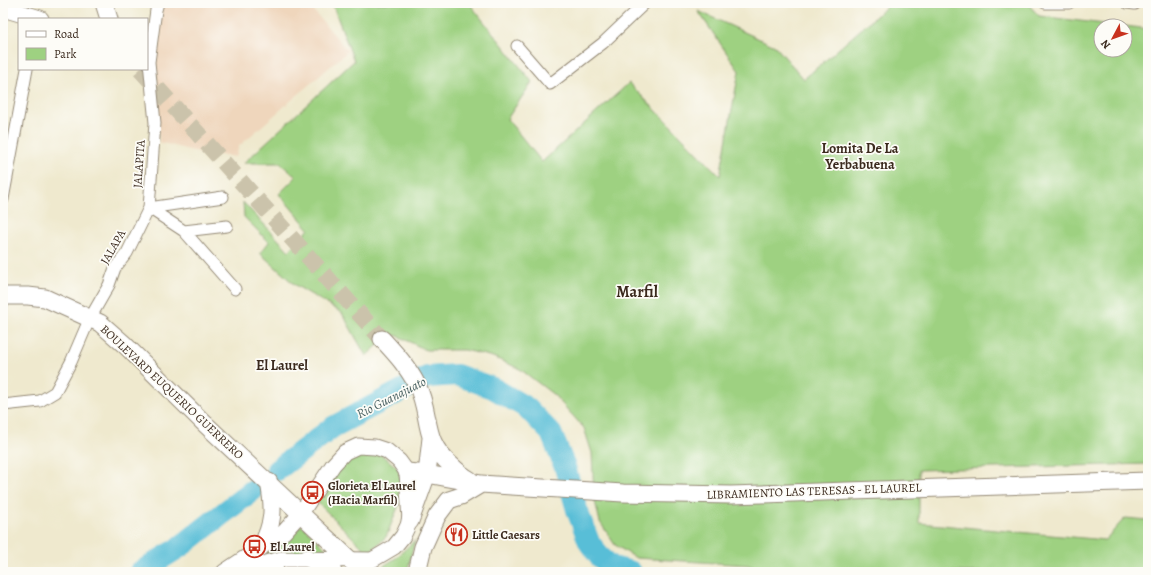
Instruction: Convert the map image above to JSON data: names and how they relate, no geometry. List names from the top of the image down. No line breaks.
{"streets":{"main road":["BOULEVARD EUQUERIO GUERRERO","LIBRAMIENTO LAS TERESAS - EL LAUREL"],"street":["JALAPITA","JALAPA"]},"crossings":[["JALAPITA","JALAPA"],["JALAPA","BOULEVARD EUQUERIO GUERRERO"]],"districts":["Lomita De La Yerbabuena","Marfil","El Laurel"],"water":["Rio Guanajuato"],"places":{"bus stop":["Glorieta El Laurel (Hacia Marfil)","El Laurel"],"restaurant":["Little Caesars"]},"legend":["Road","Park"],"north":"bottom left"}
